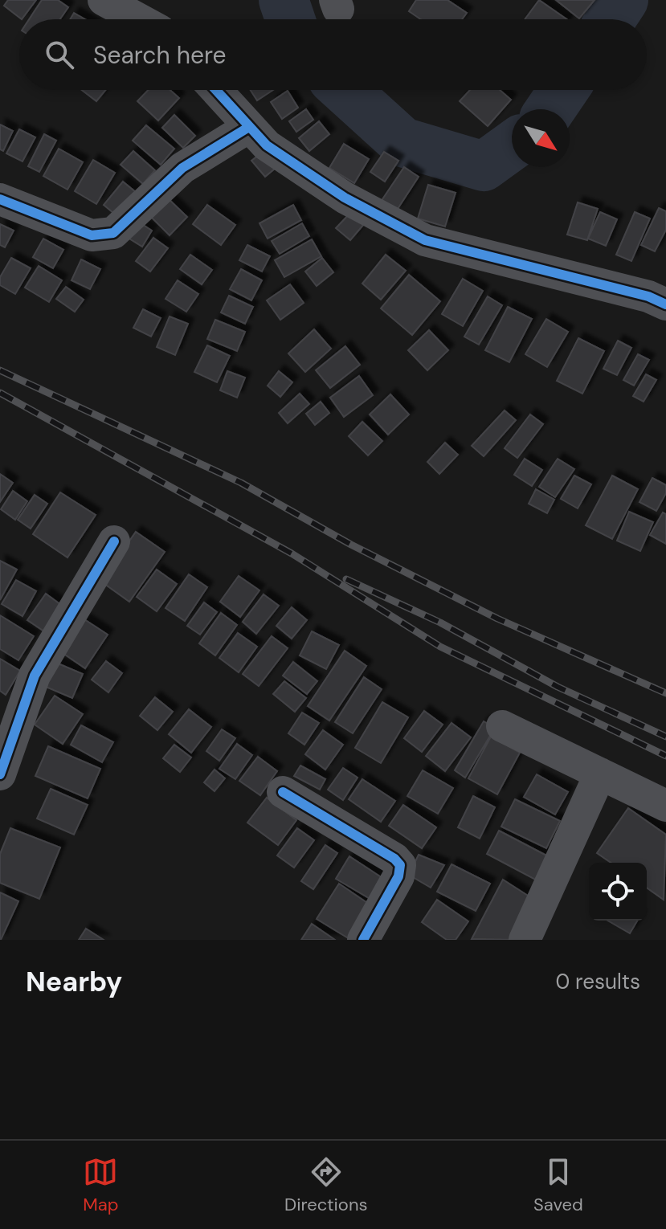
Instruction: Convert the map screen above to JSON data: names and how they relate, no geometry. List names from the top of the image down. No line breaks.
{"north":"bottom right","page":{"search":"Search here","heading":["Nearby","0 results"],"nav":["Map","Directions","Saved"]}}
